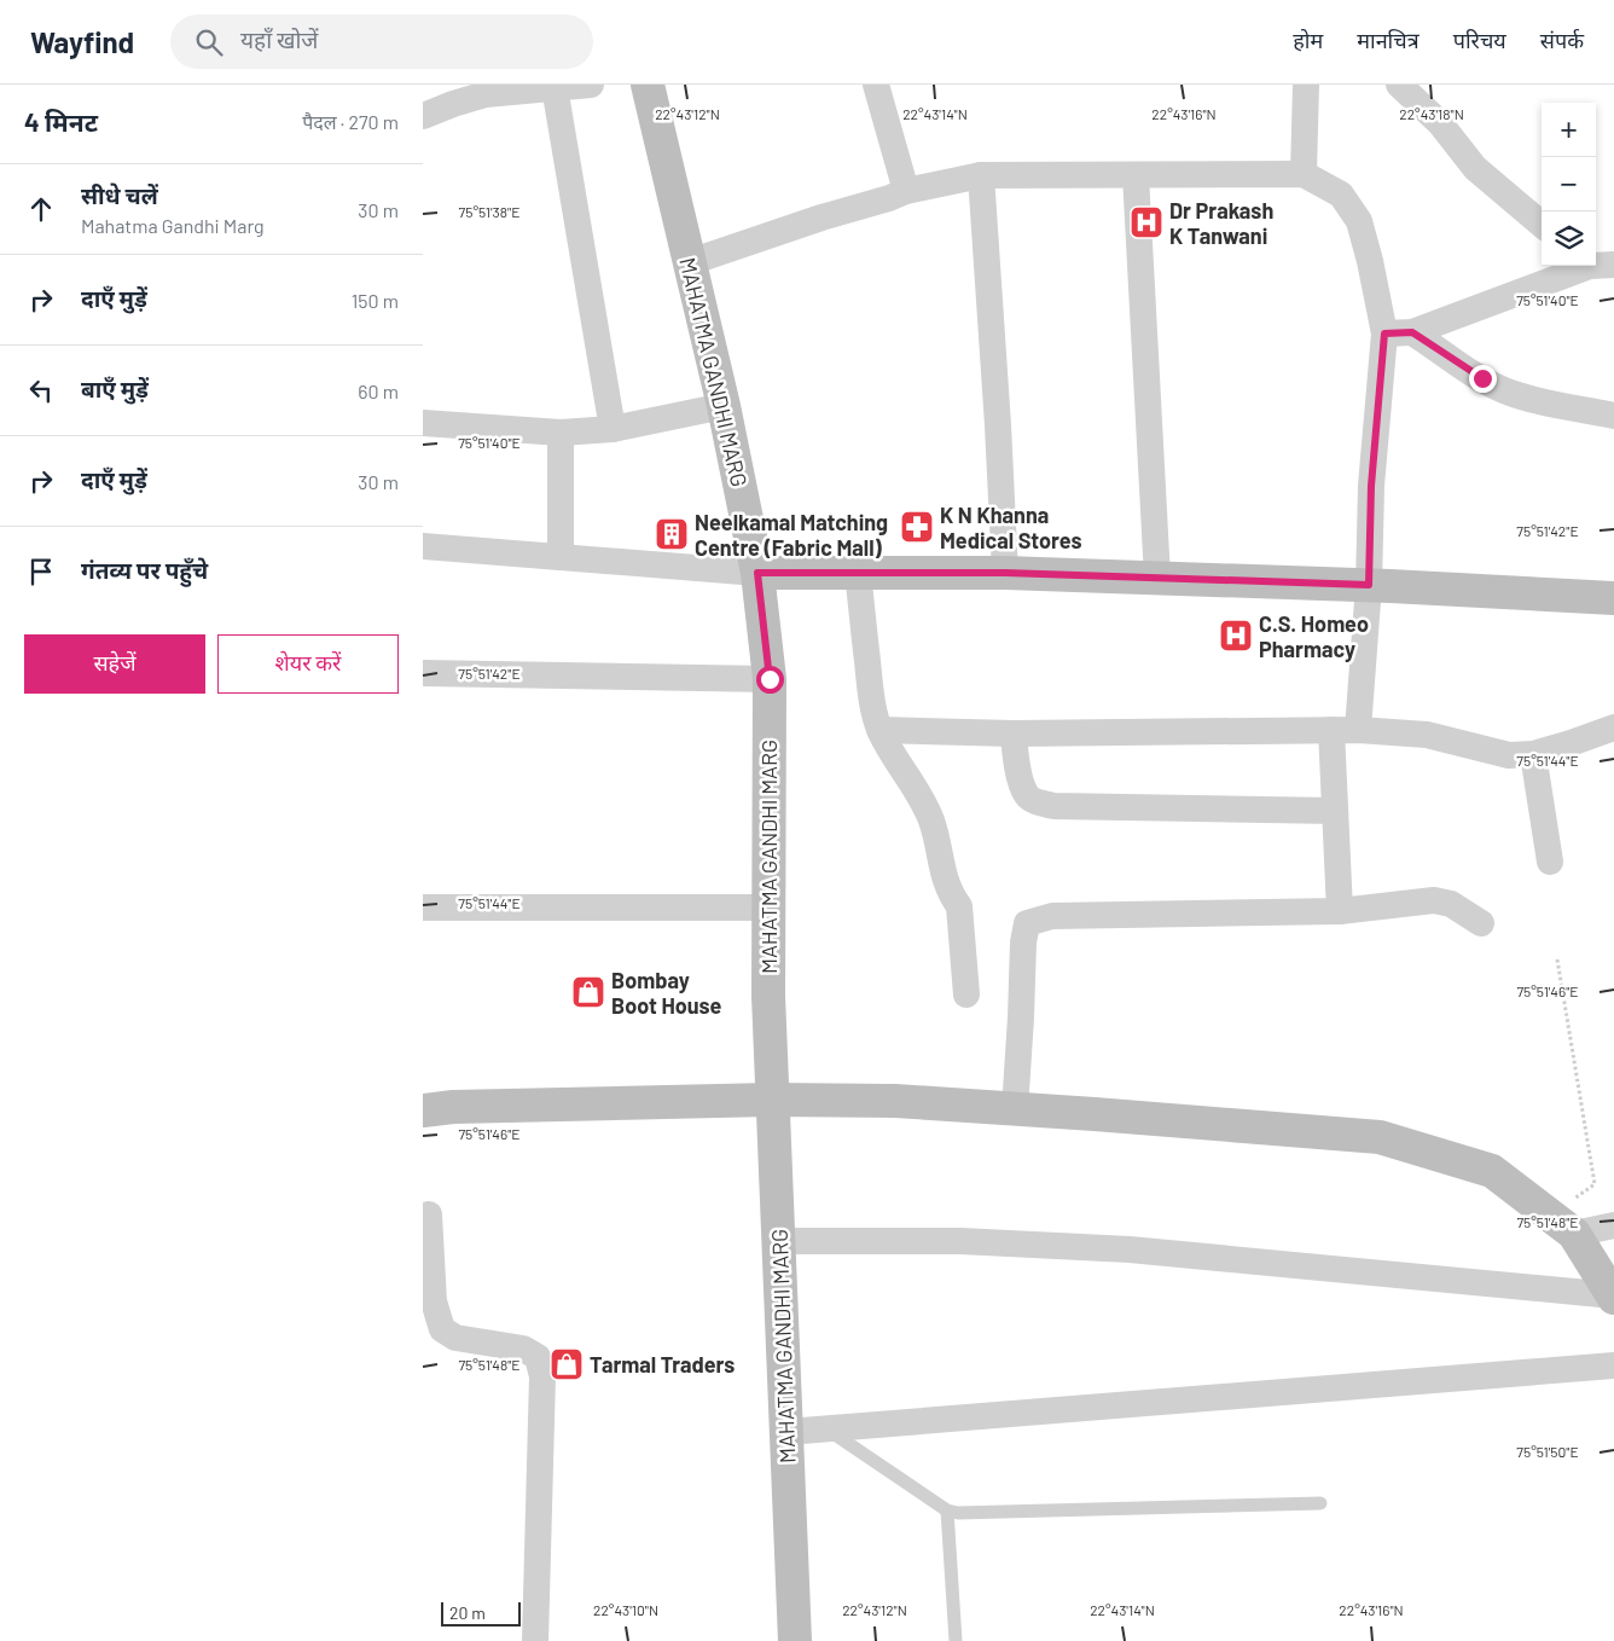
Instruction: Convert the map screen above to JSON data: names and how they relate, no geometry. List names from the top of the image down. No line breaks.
{"streets":{"street":["MAHATMA GANDHI MARG"]},"places":{"hospital":["Dr Prakash K Tanwani","C.S. Homeo Pharmacy"],"pharmacy":["K N Khanna Medical Stores"],"building":["Neelkamal Matching Centre (Fabric Mall)"],"shop":["Bombay Boot House","Tarmal Traders"]},"scale_bar":"20 m","page":{"header":"Wayfind","search":"यहाँ खोजें","nav":["होम","मानचित्र","परिचय","संपर्क"],"heading":["4 मिनट","पैदल · 270 m"],"map_buttons":["+","−"],"list":[["सीधे चलें","Mahatma Gandhi Marg","30 m"],["दाएँ मुड़ें","150 m"],["बाएँ मुड़ें","60 m"],["दाएँ मुड़ें","30 m"],"गंतव्य पर पहुँचे"],"buttons":["सहेजें","शेयर करें"],"scale":"20 m"},"coordinates":["22°43'12\"N","22°43'14\"N","22°43'16\"N","22°43'18\"N","75°51'38\"E","75°51'40\"E","75°51'42\"E","75°51'44\"E","75°51'46\"E","75°51'48\"E","75°51'50\"E","22°43'10\"N"]}
